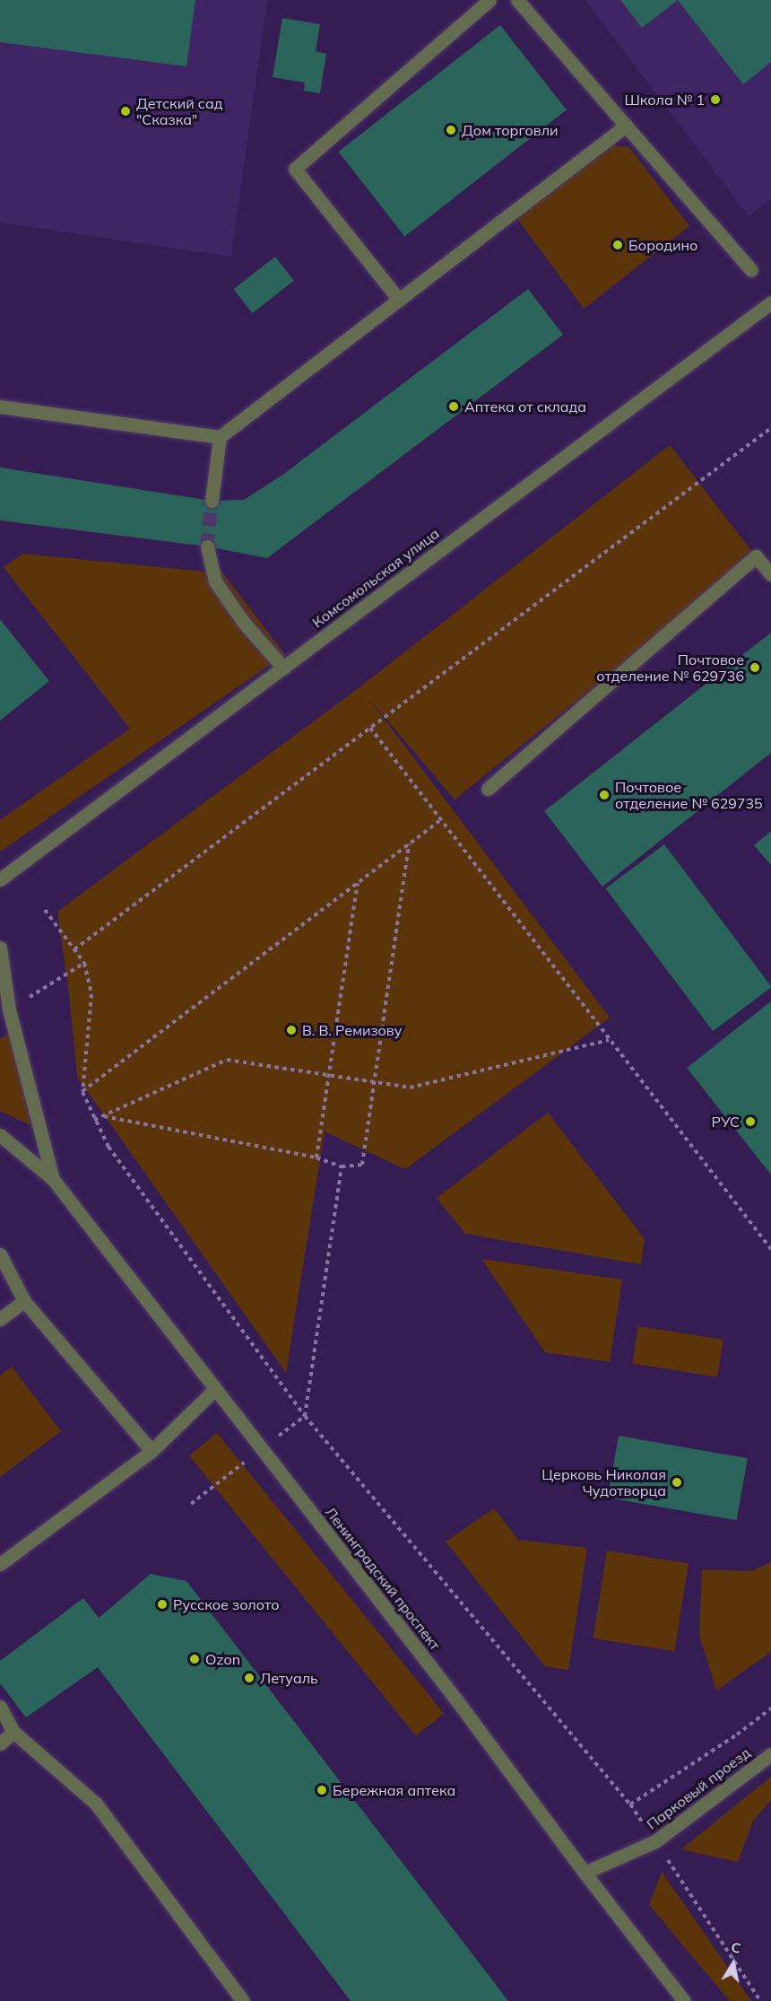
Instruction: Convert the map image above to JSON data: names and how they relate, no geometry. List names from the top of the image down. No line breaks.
{"streets":{"street":["Комсомольская улица","Ленинградский проспект","Парковый проезд"]},"crossings":[["Ленинградский проспект","Парковый проезд"]],"places":["Школа № 1","Детский сад \"Сказка\"","Дом торговли","Бородино","Аптека от склада","Почтовое отделение № 629736","Почтовое отделение № 629735","В. В. Ремизову","РУС","Церковь Николая Чудотворца","Русское золото","Ozon","Летуаль","Бережная аптека"],"north":"top"}
